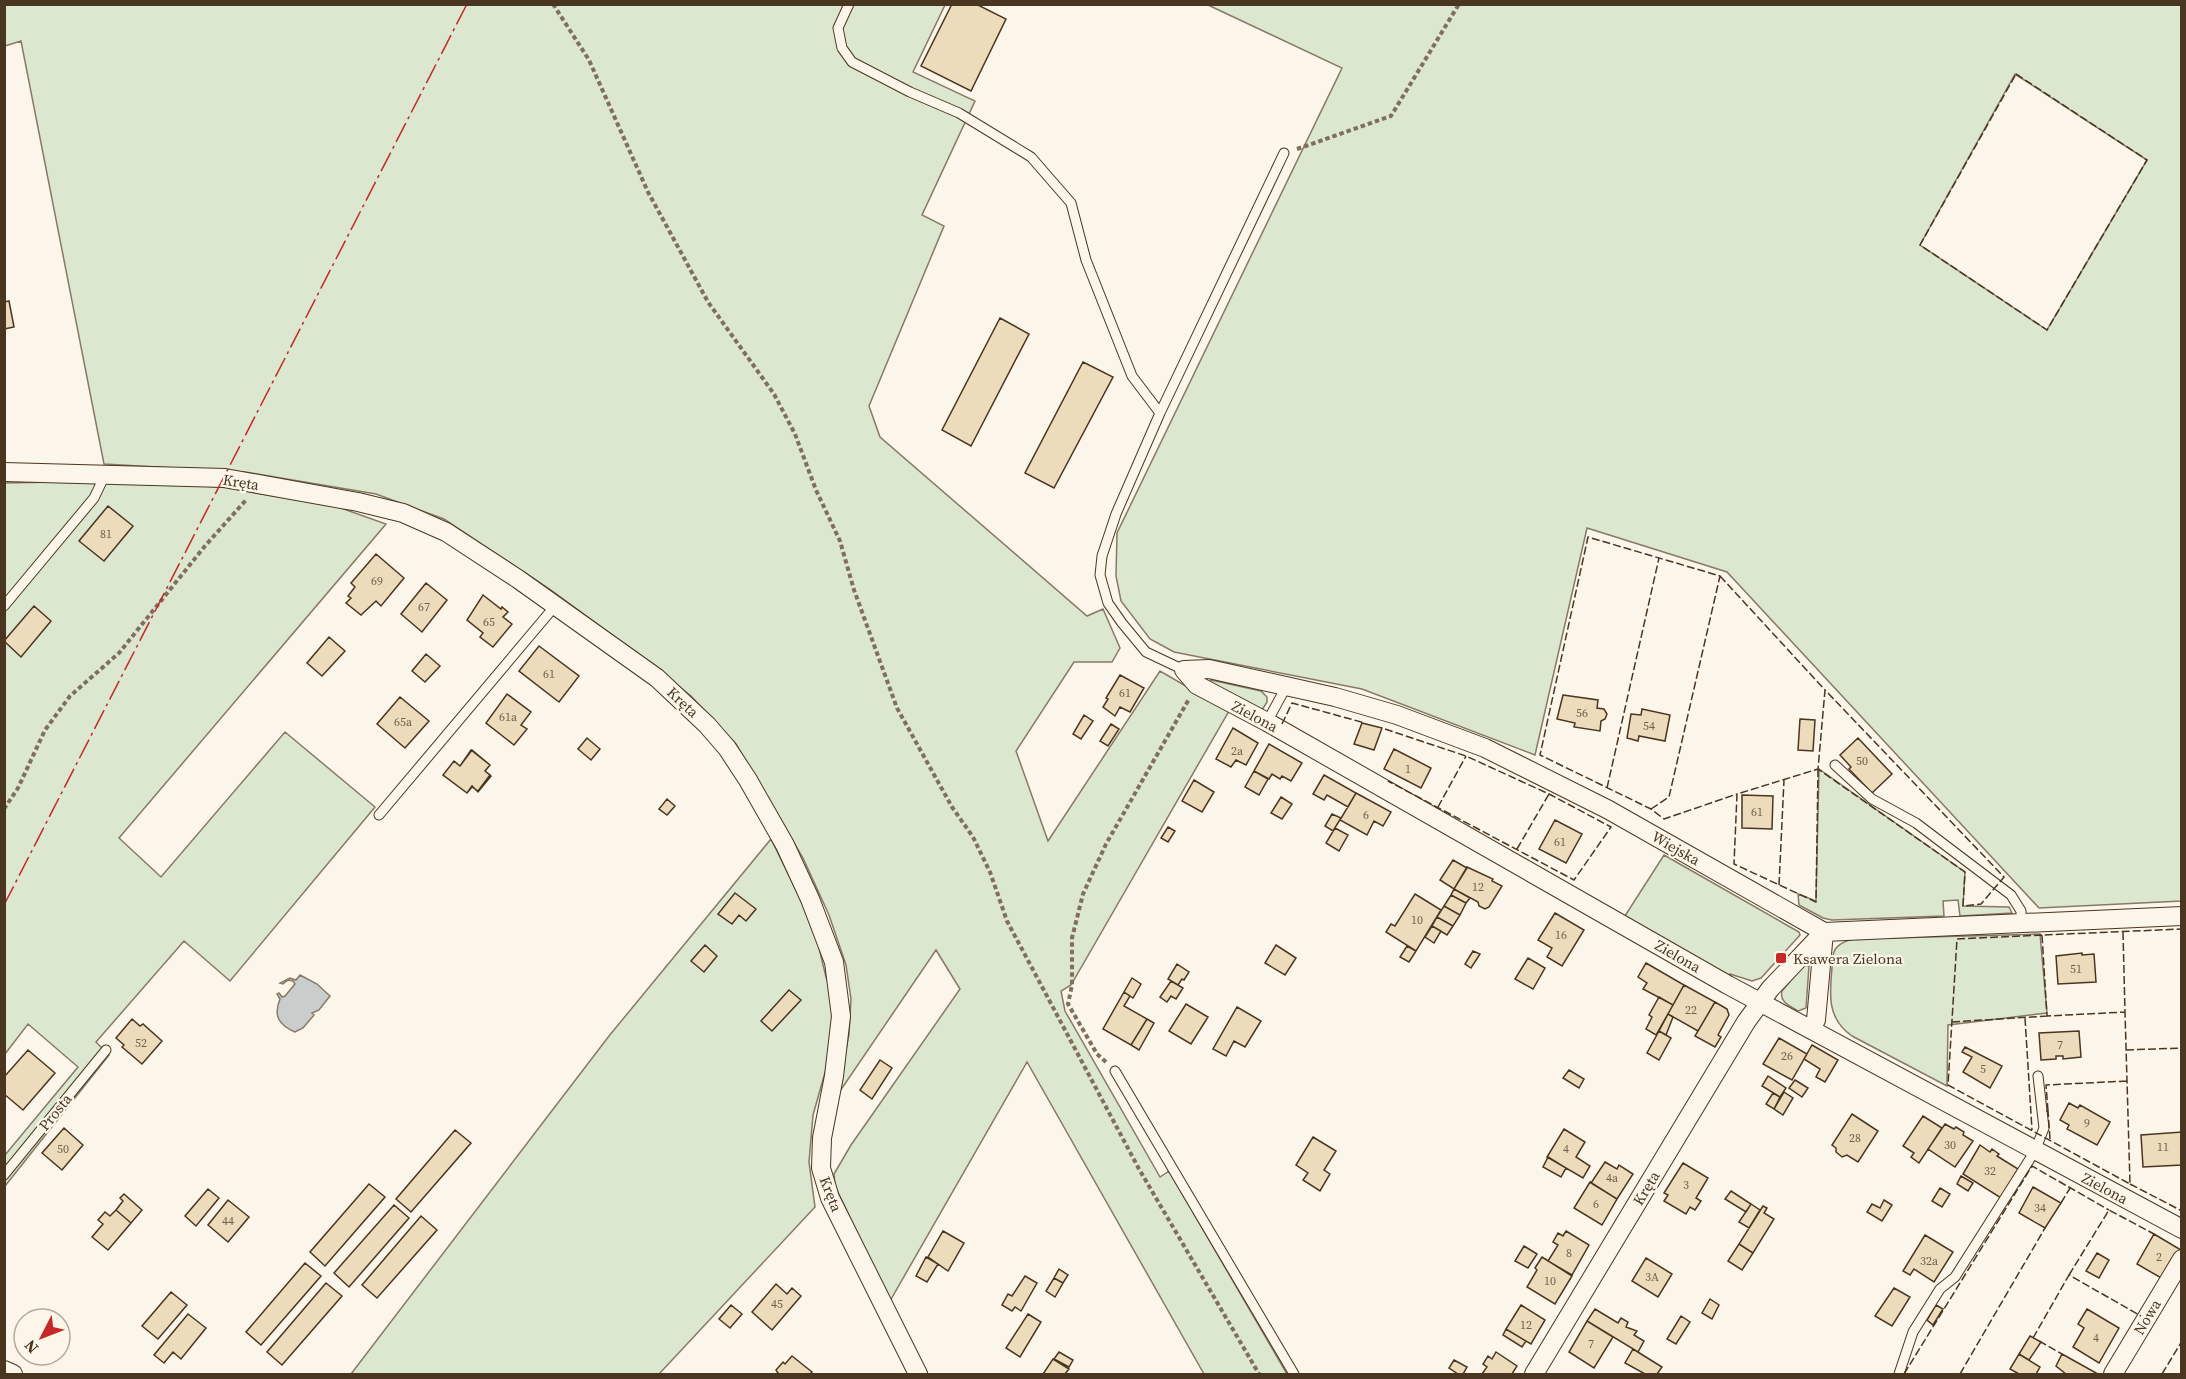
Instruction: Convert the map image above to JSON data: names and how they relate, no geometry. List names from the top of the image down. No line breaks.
{"streets":{"street":["Kręta","Zielona","Wiejska","Nowa"],"lane":["Prosta"]},"crossings":[["Kręta","Zielona"],["Kręta","Wiejska"],["Zielona","Wiejska"]],"places":{"transit":["Ksawera Zielona"]},"house_numbers":["81","69","67","65","61","61","56","61a","65a","54","2a","50","1","61","6","61","12","10","16","51","22","52","7","26","5","9","28","30","11","50","4","32","4a","3","6","34","44","8","2","32a","3A","10","45","12","4","7"],"north":"bottom left"}
